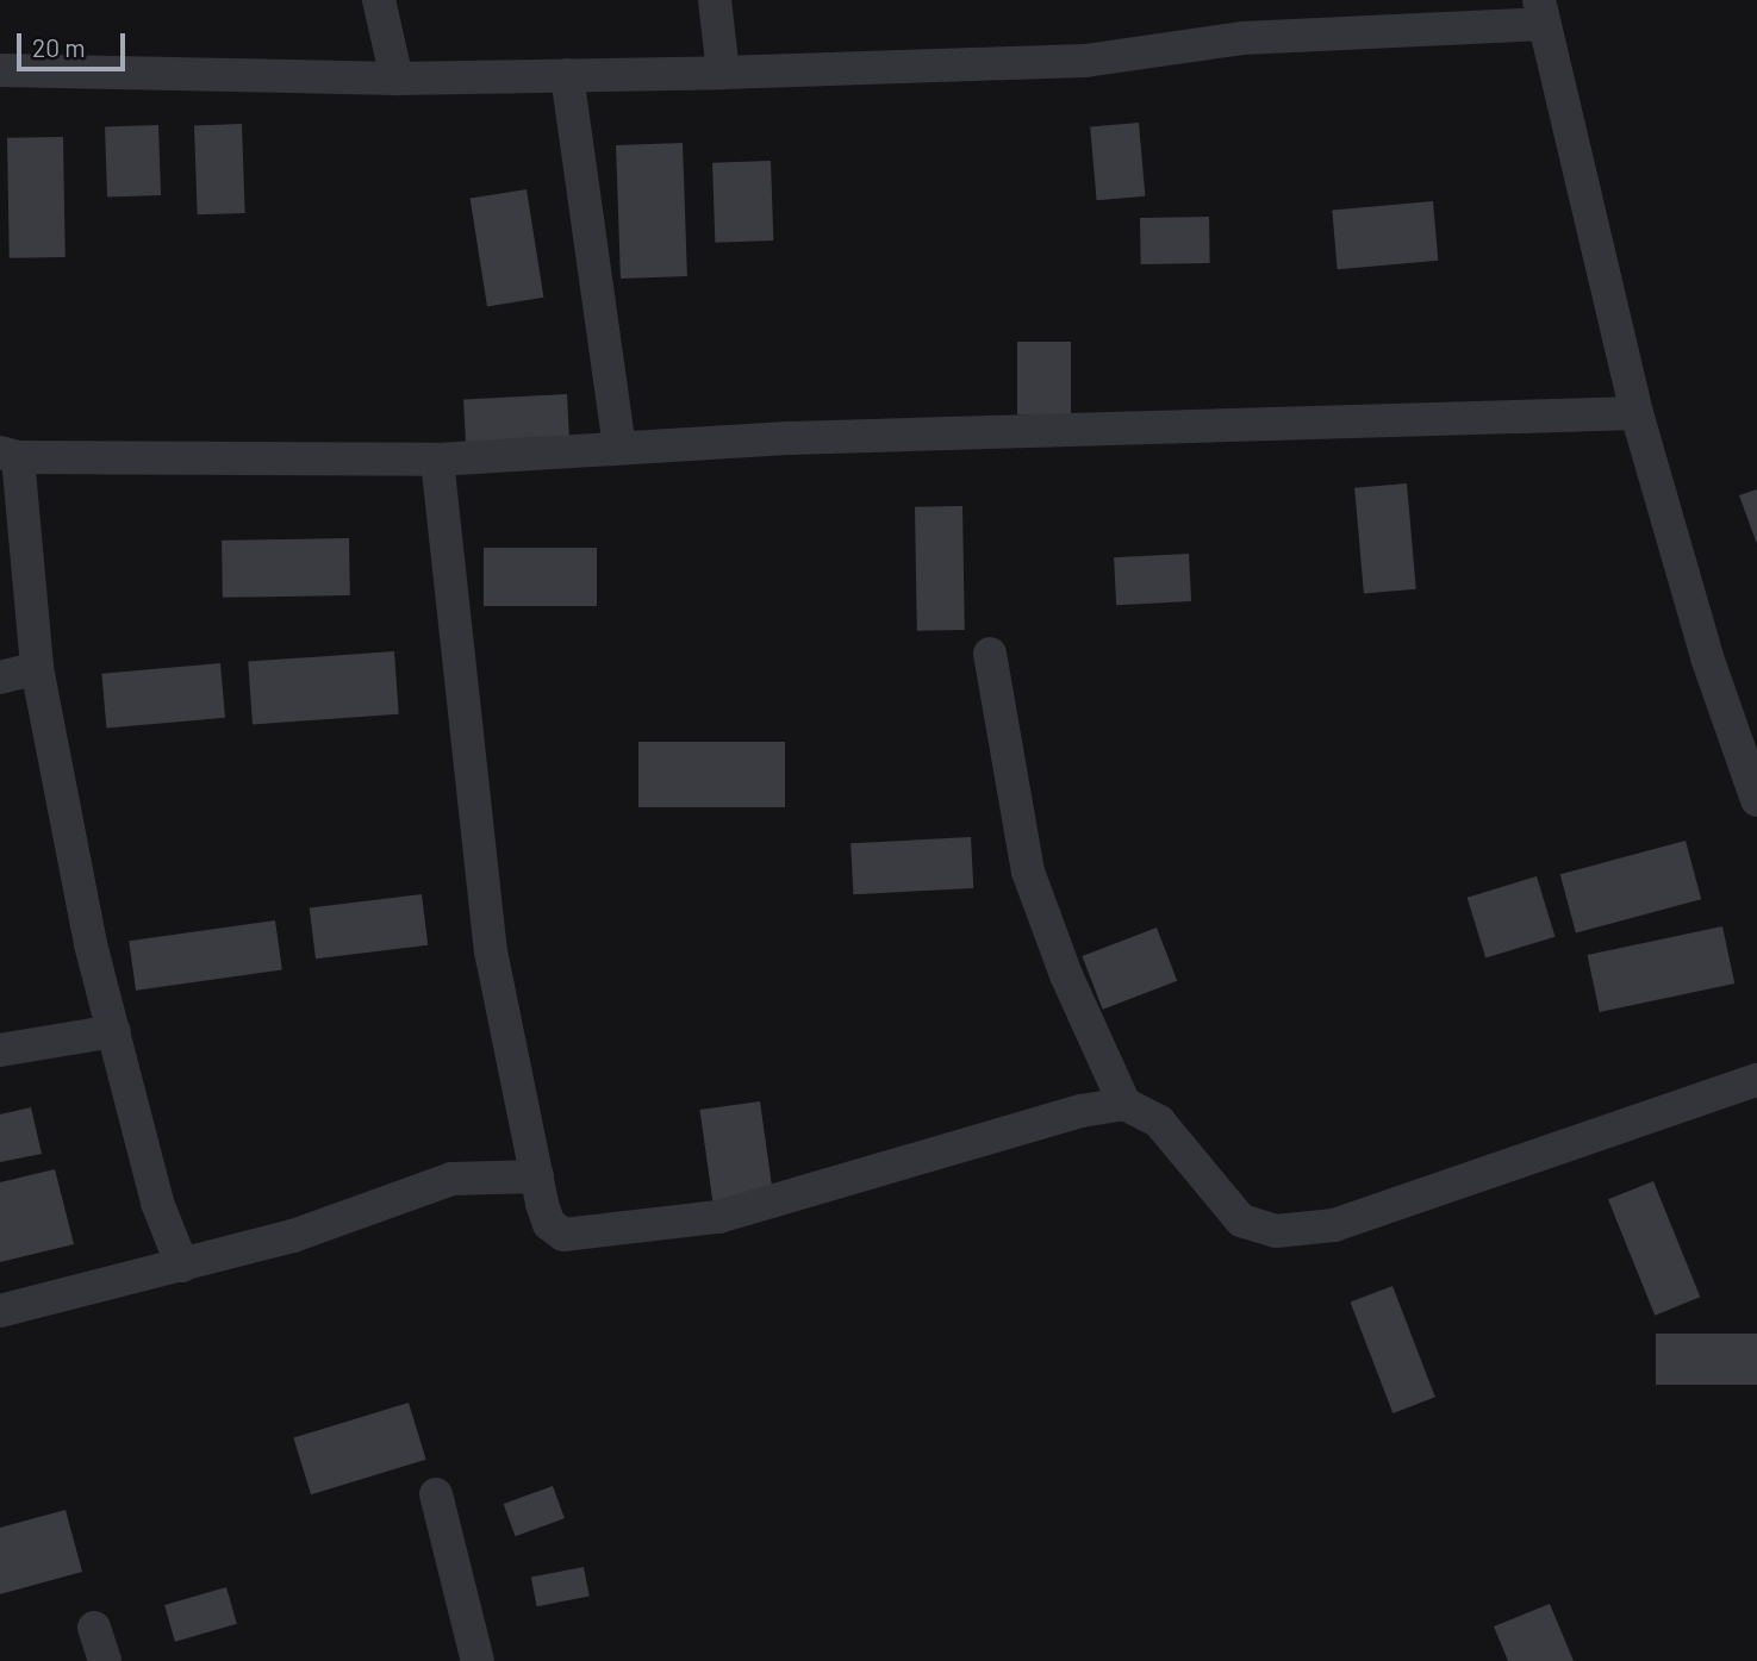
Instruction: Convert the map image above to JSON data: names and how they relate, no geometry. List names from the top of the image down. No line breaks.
{"scale_bar":"20 m"}
